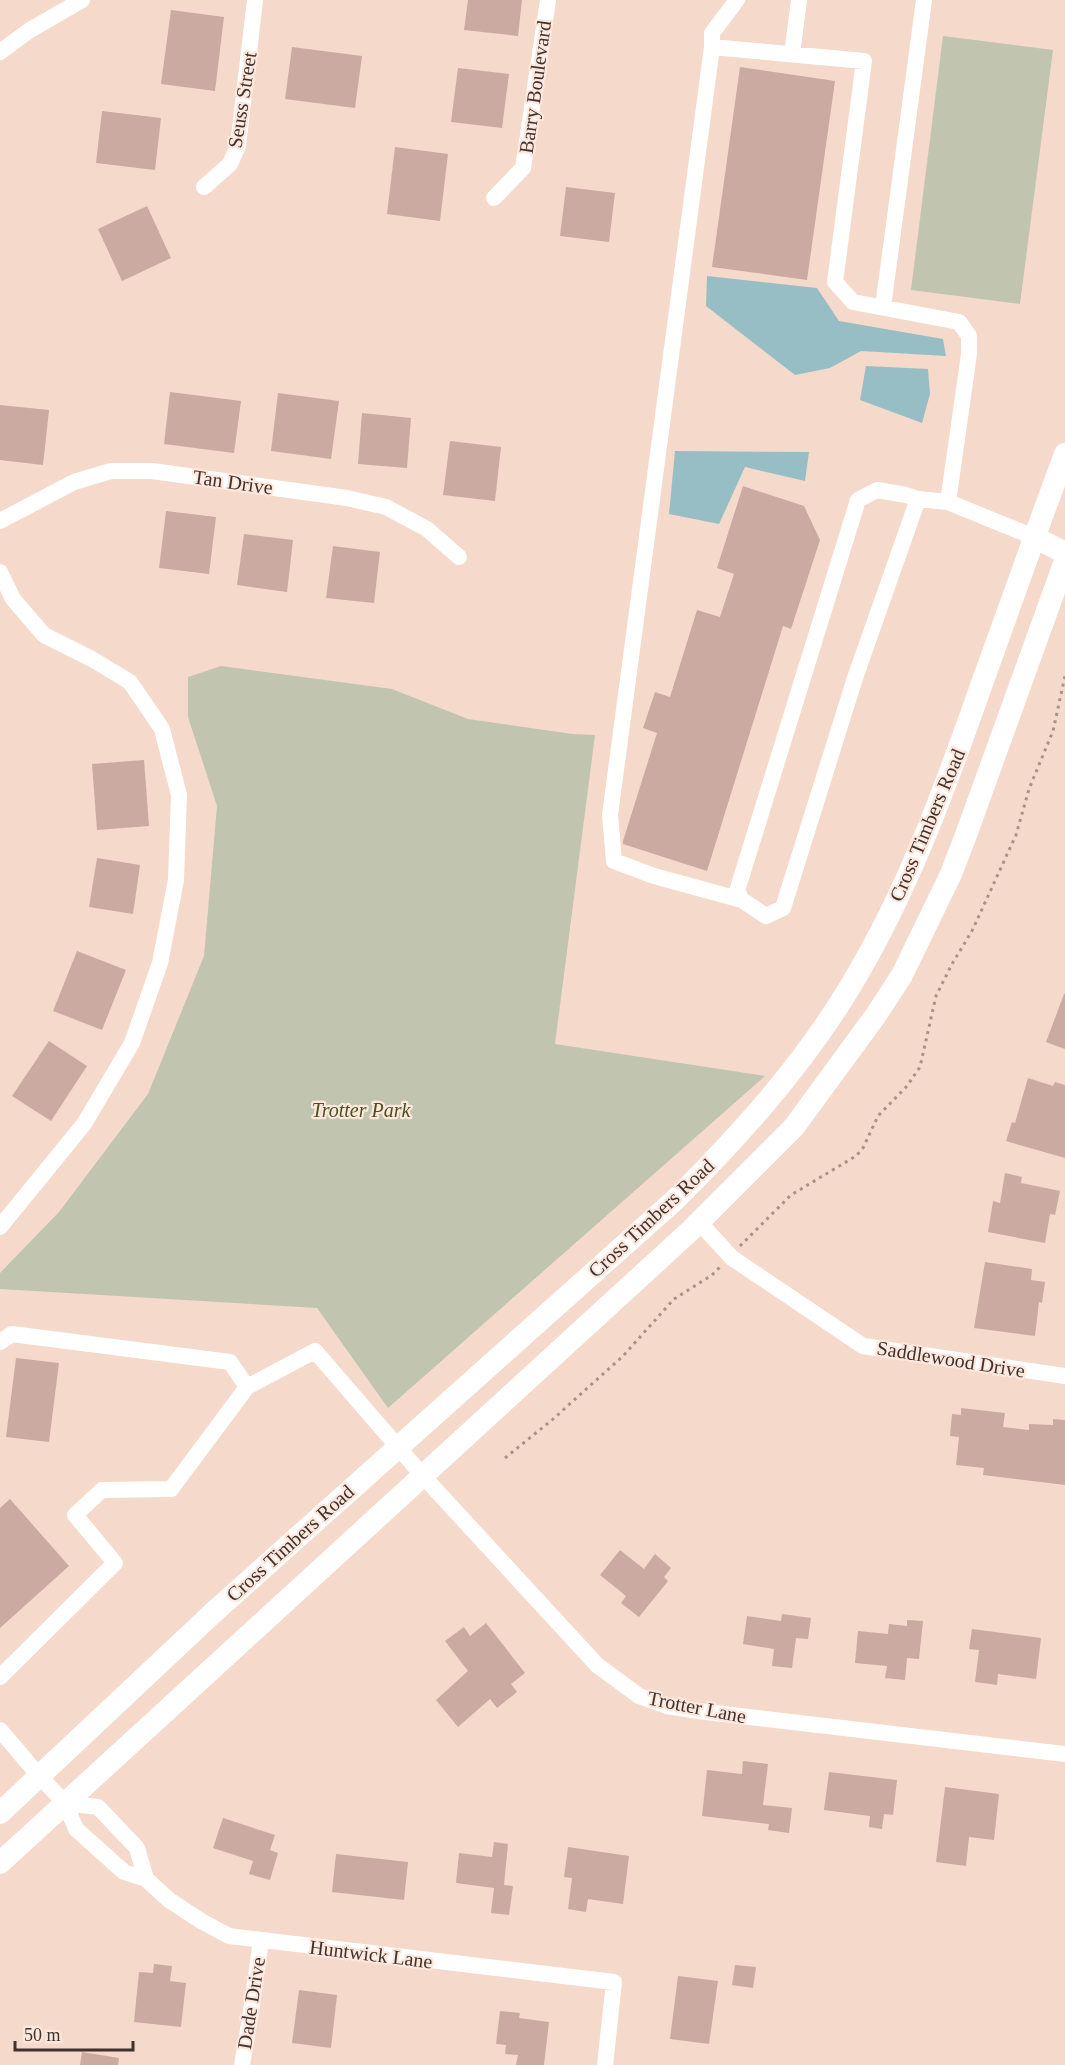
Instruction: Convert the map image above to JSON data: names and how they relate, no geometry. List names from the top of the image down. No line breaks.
{"streets":{"main road":["Cross Timbers Road"],"street":["Barry Boulevard","Seuss Street","Tan Drive","Saddlewood Drive","Trotter Lane","Huntwick Lane","Dade Drive"]},"crossings":[["Cross Timbers Road","Saddlewood Drive"],["Cross Timbers Road","Trotter Lane"],["Cross Timbers Road","Huntwick Lane"],["Huntwick Lane","Dade Drive"]],"parks":["Trotter Park"],"scale_bar":"50 m"}
